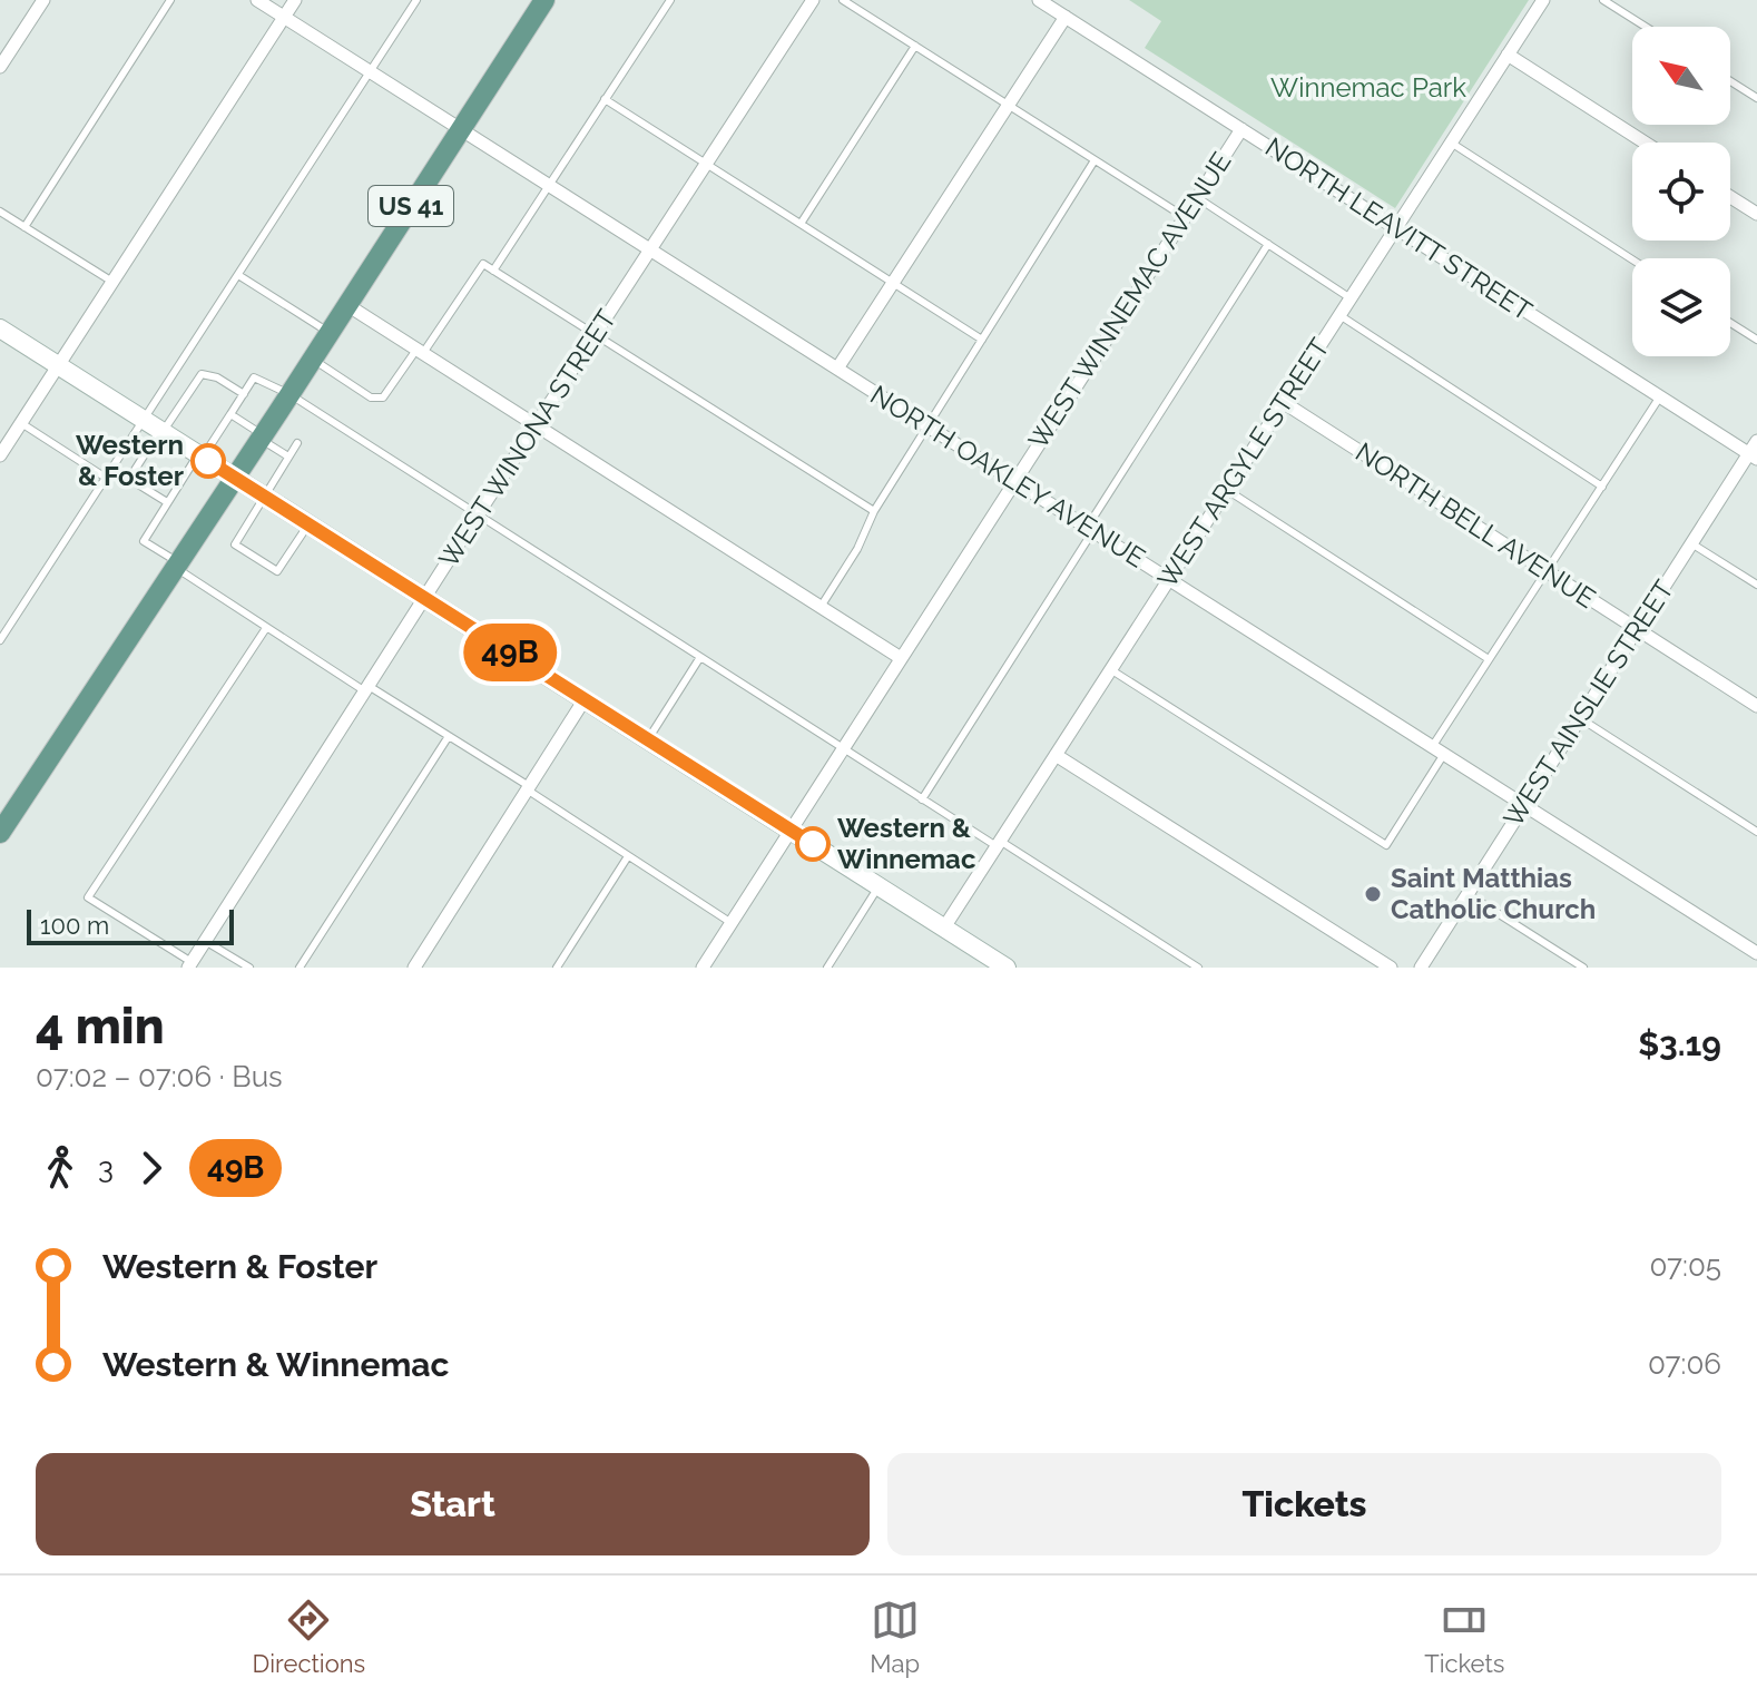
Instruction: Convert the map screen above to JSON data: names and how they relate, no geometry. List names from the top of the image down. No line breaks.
{"streets":{"main road":["US 41"],"street":["NORTH LEAVITT STREET","WEST WINNEMAC AVENUE","WEST WINONA STREET","WEST ARGYLE STREET","NORTH OAKLEY AVENUE","NORTH BELL AVENUE","WEST AINSLIE STREET"]},"crossings":[["US 41","NORTH OAKLEY AVENUE"],["NORTH LEAVITT STREET","WEST WINNEMAC AVENUE"],["NORTH LEAVITT STREET","WEST ARGYLE STREET"],["NORTH LEAVITT STREET","WEST AINSLIE STREET"],["WEST WINNEMAC AVENUE","NORTH OAKLEY AVENUE"],["WEST WINONA STREET","NORTH OAKLEY AVENUE"],["WEST ARGYLE STREET","NORTH OAKLEY AVENUE"],["WEST ARGYLE STREET","NORTH BELL AVENUE"],["NORTH OAKLEY AVENUE","WEST AINSLIE STREET"],["NORTH BELL AVENUE","WEST AINSLIE STREET"]],"parks":["Winnemac Park"],"places":["Western & Foster","Western & Winnemac","Saint Matthias Catholic Church"],"lines":["bus line 49B"],"scale_bar":"100 m","north":"top left","page":{"on_map":"49B","scale":"100 m","heading":["4 min","07:02 – 07:06 · Bus","$3.19"],"legs":["3","49B"],"list":[{"name":"Western & Foster","value":"07:05"},{"name":"Western & Winnemac","value":"07:06"}],"buttons":["Start","Tickets"],"tabs":["Directions","Map","Tickets"]}}
